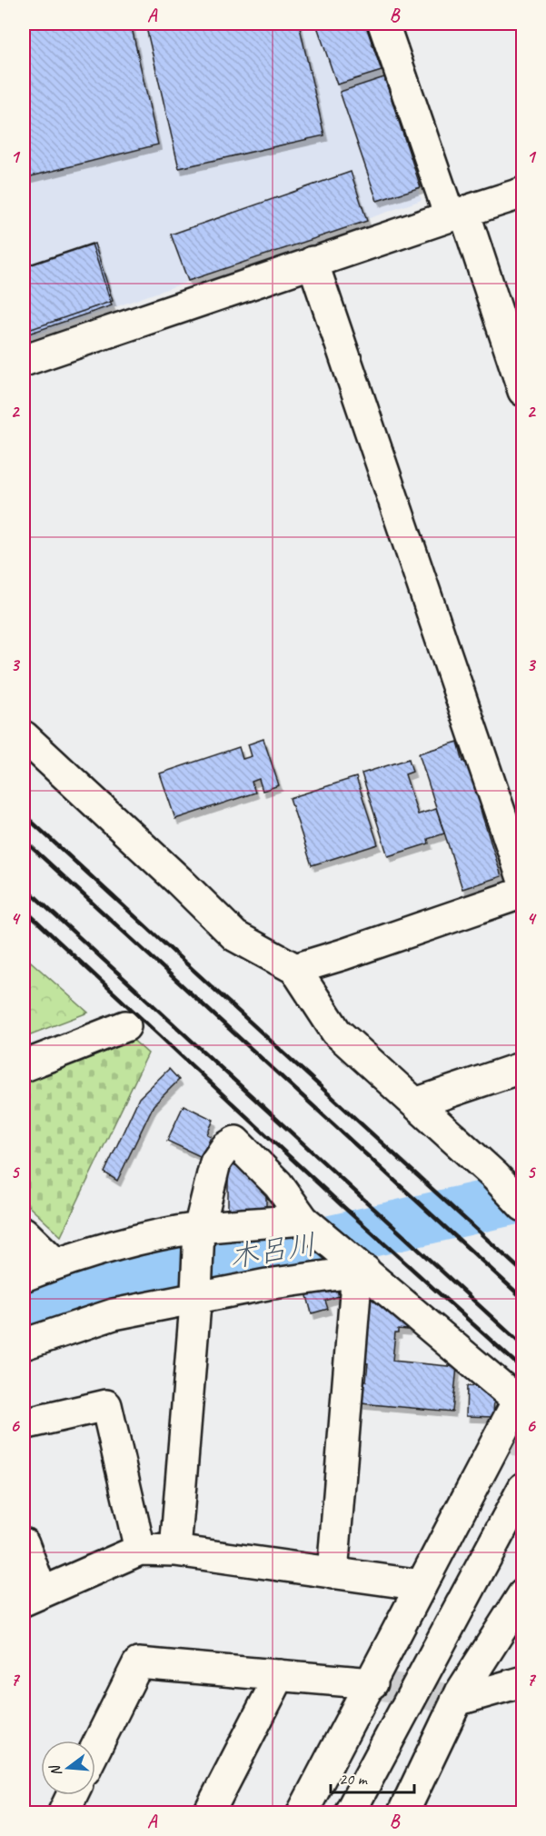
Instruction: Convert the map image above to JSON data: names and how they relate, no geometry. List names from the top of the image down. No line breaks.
{"water":["木呂川"],"scale_bar":"20 m","north":"left","grid":{"columns":["A","B"],"rows":["1","2","3","4","5","6","7"]}}
